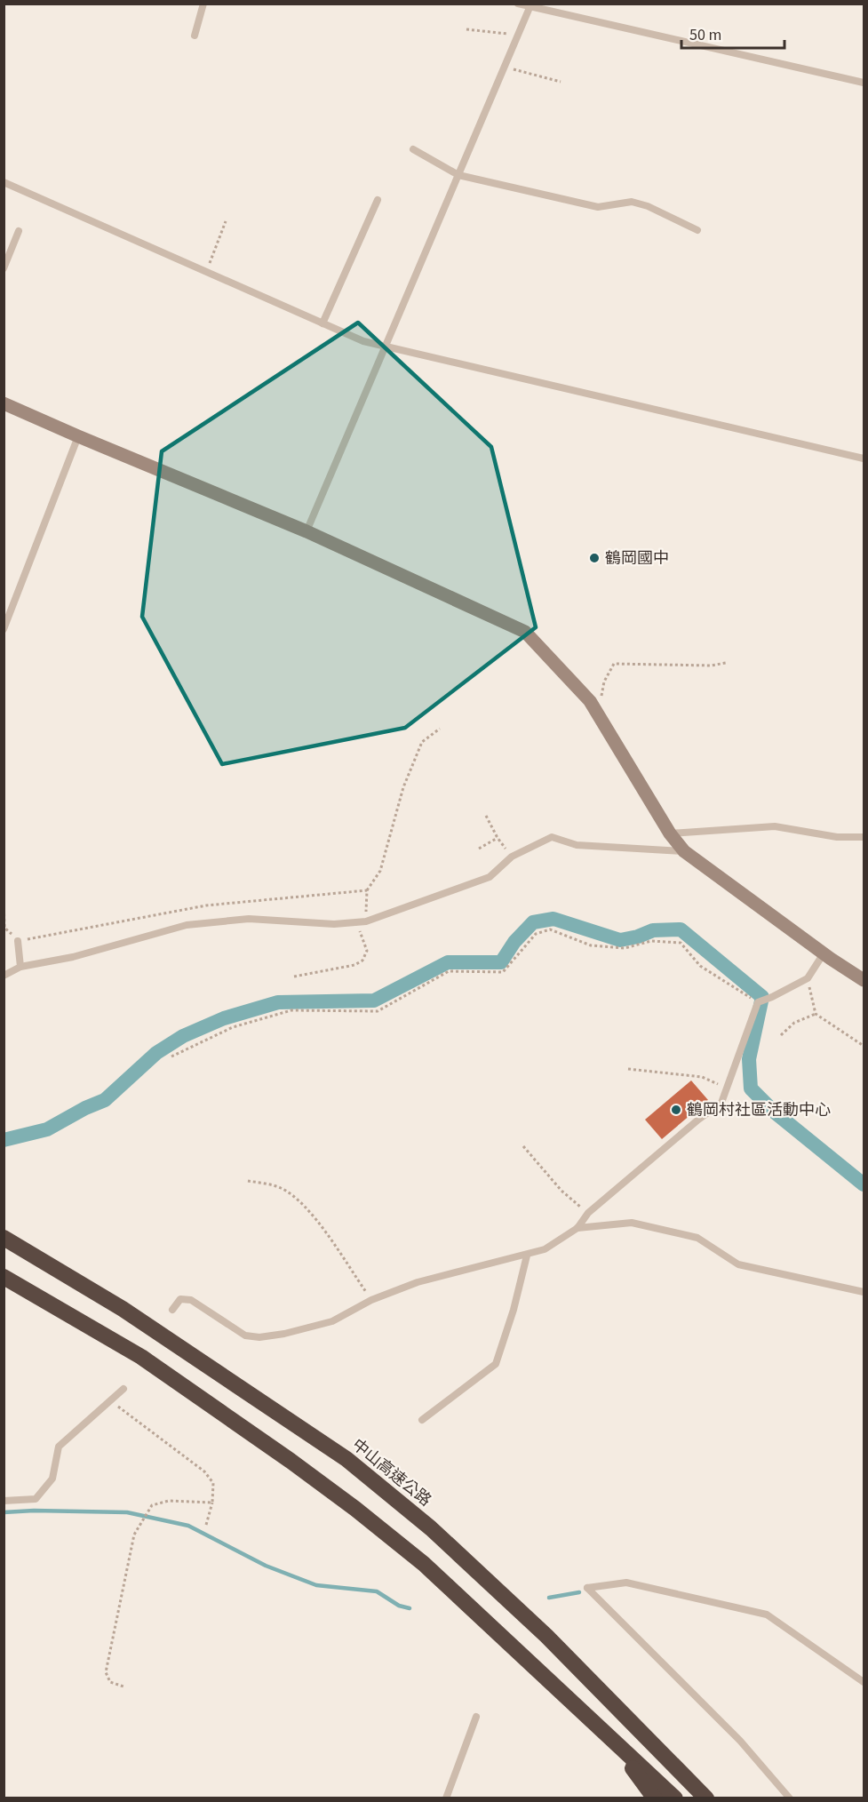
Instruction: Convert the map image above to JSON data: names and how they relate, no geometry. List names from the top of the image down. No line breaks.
{"streets":{"highway":["中山高速公路"]},"places":["鶴岡國中","鶴岡村社區活動中心"],"scale_bar":"50 m"}
